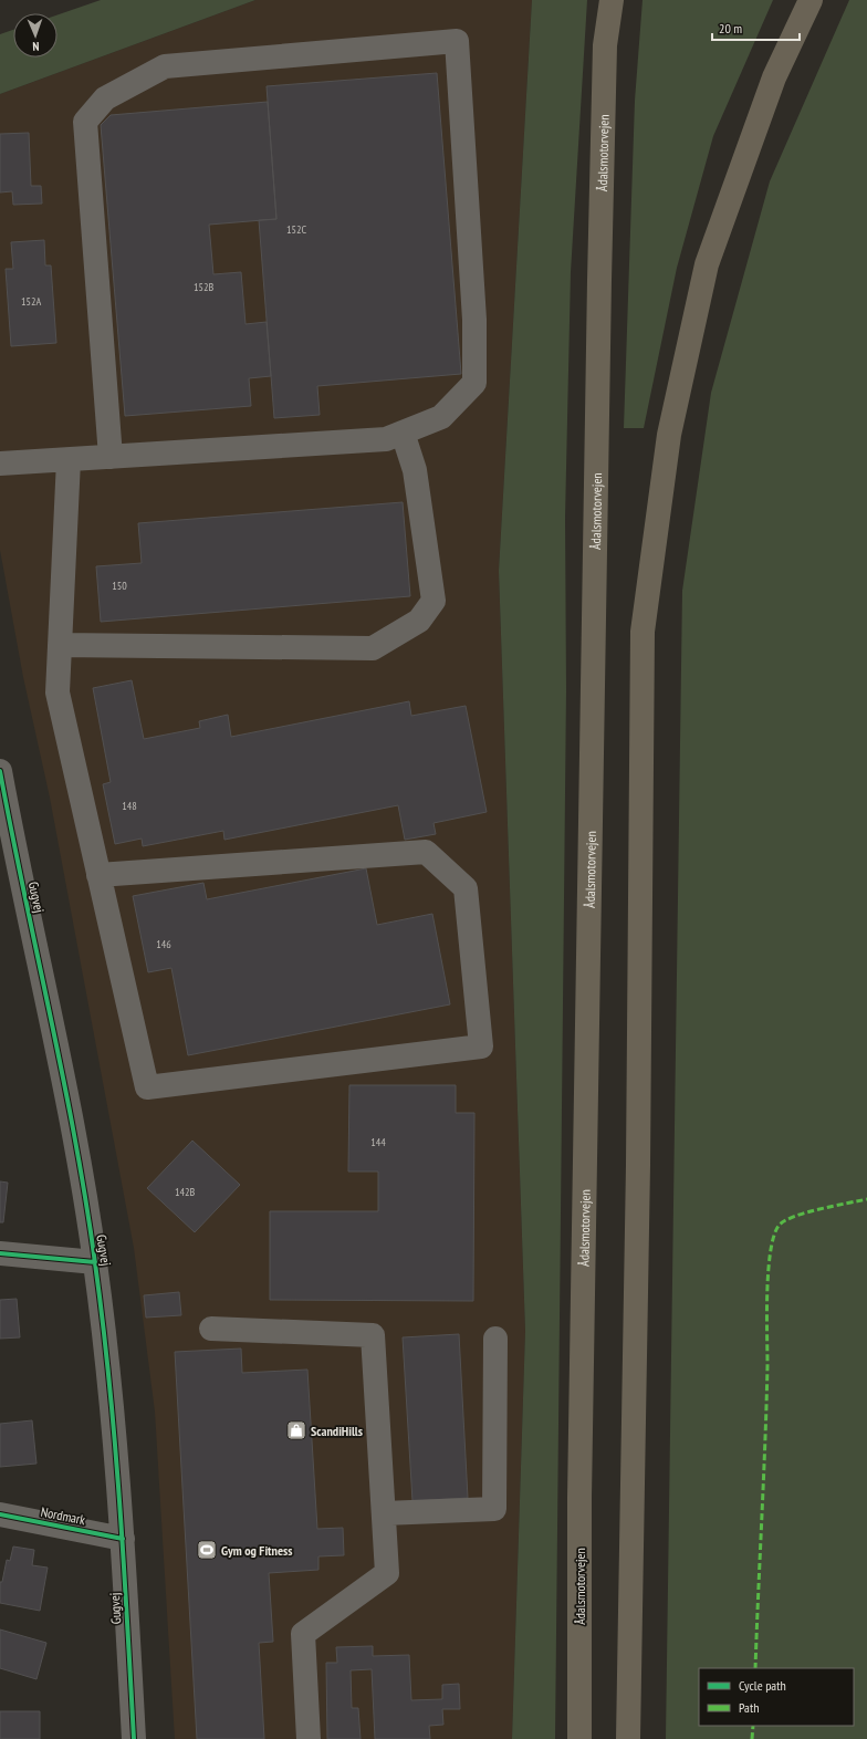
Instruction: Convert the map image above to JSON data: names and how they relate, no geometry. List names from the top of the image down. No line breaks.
{"streets":{"highway":["Ådalsmotorvejen"],"street":["Gugvej","Nordmark"]},"crossings":[["Gugvej","Nordmark"]],"places":{"shop":["ScandiHills"],"sports":["Gym og Fitness"]},"house_numbers":["152C","152B","152A","150","148","146","144","142B"],"legend":["Cycle path","Path"],"scale_bar":"20 m","north":"bottom"}
